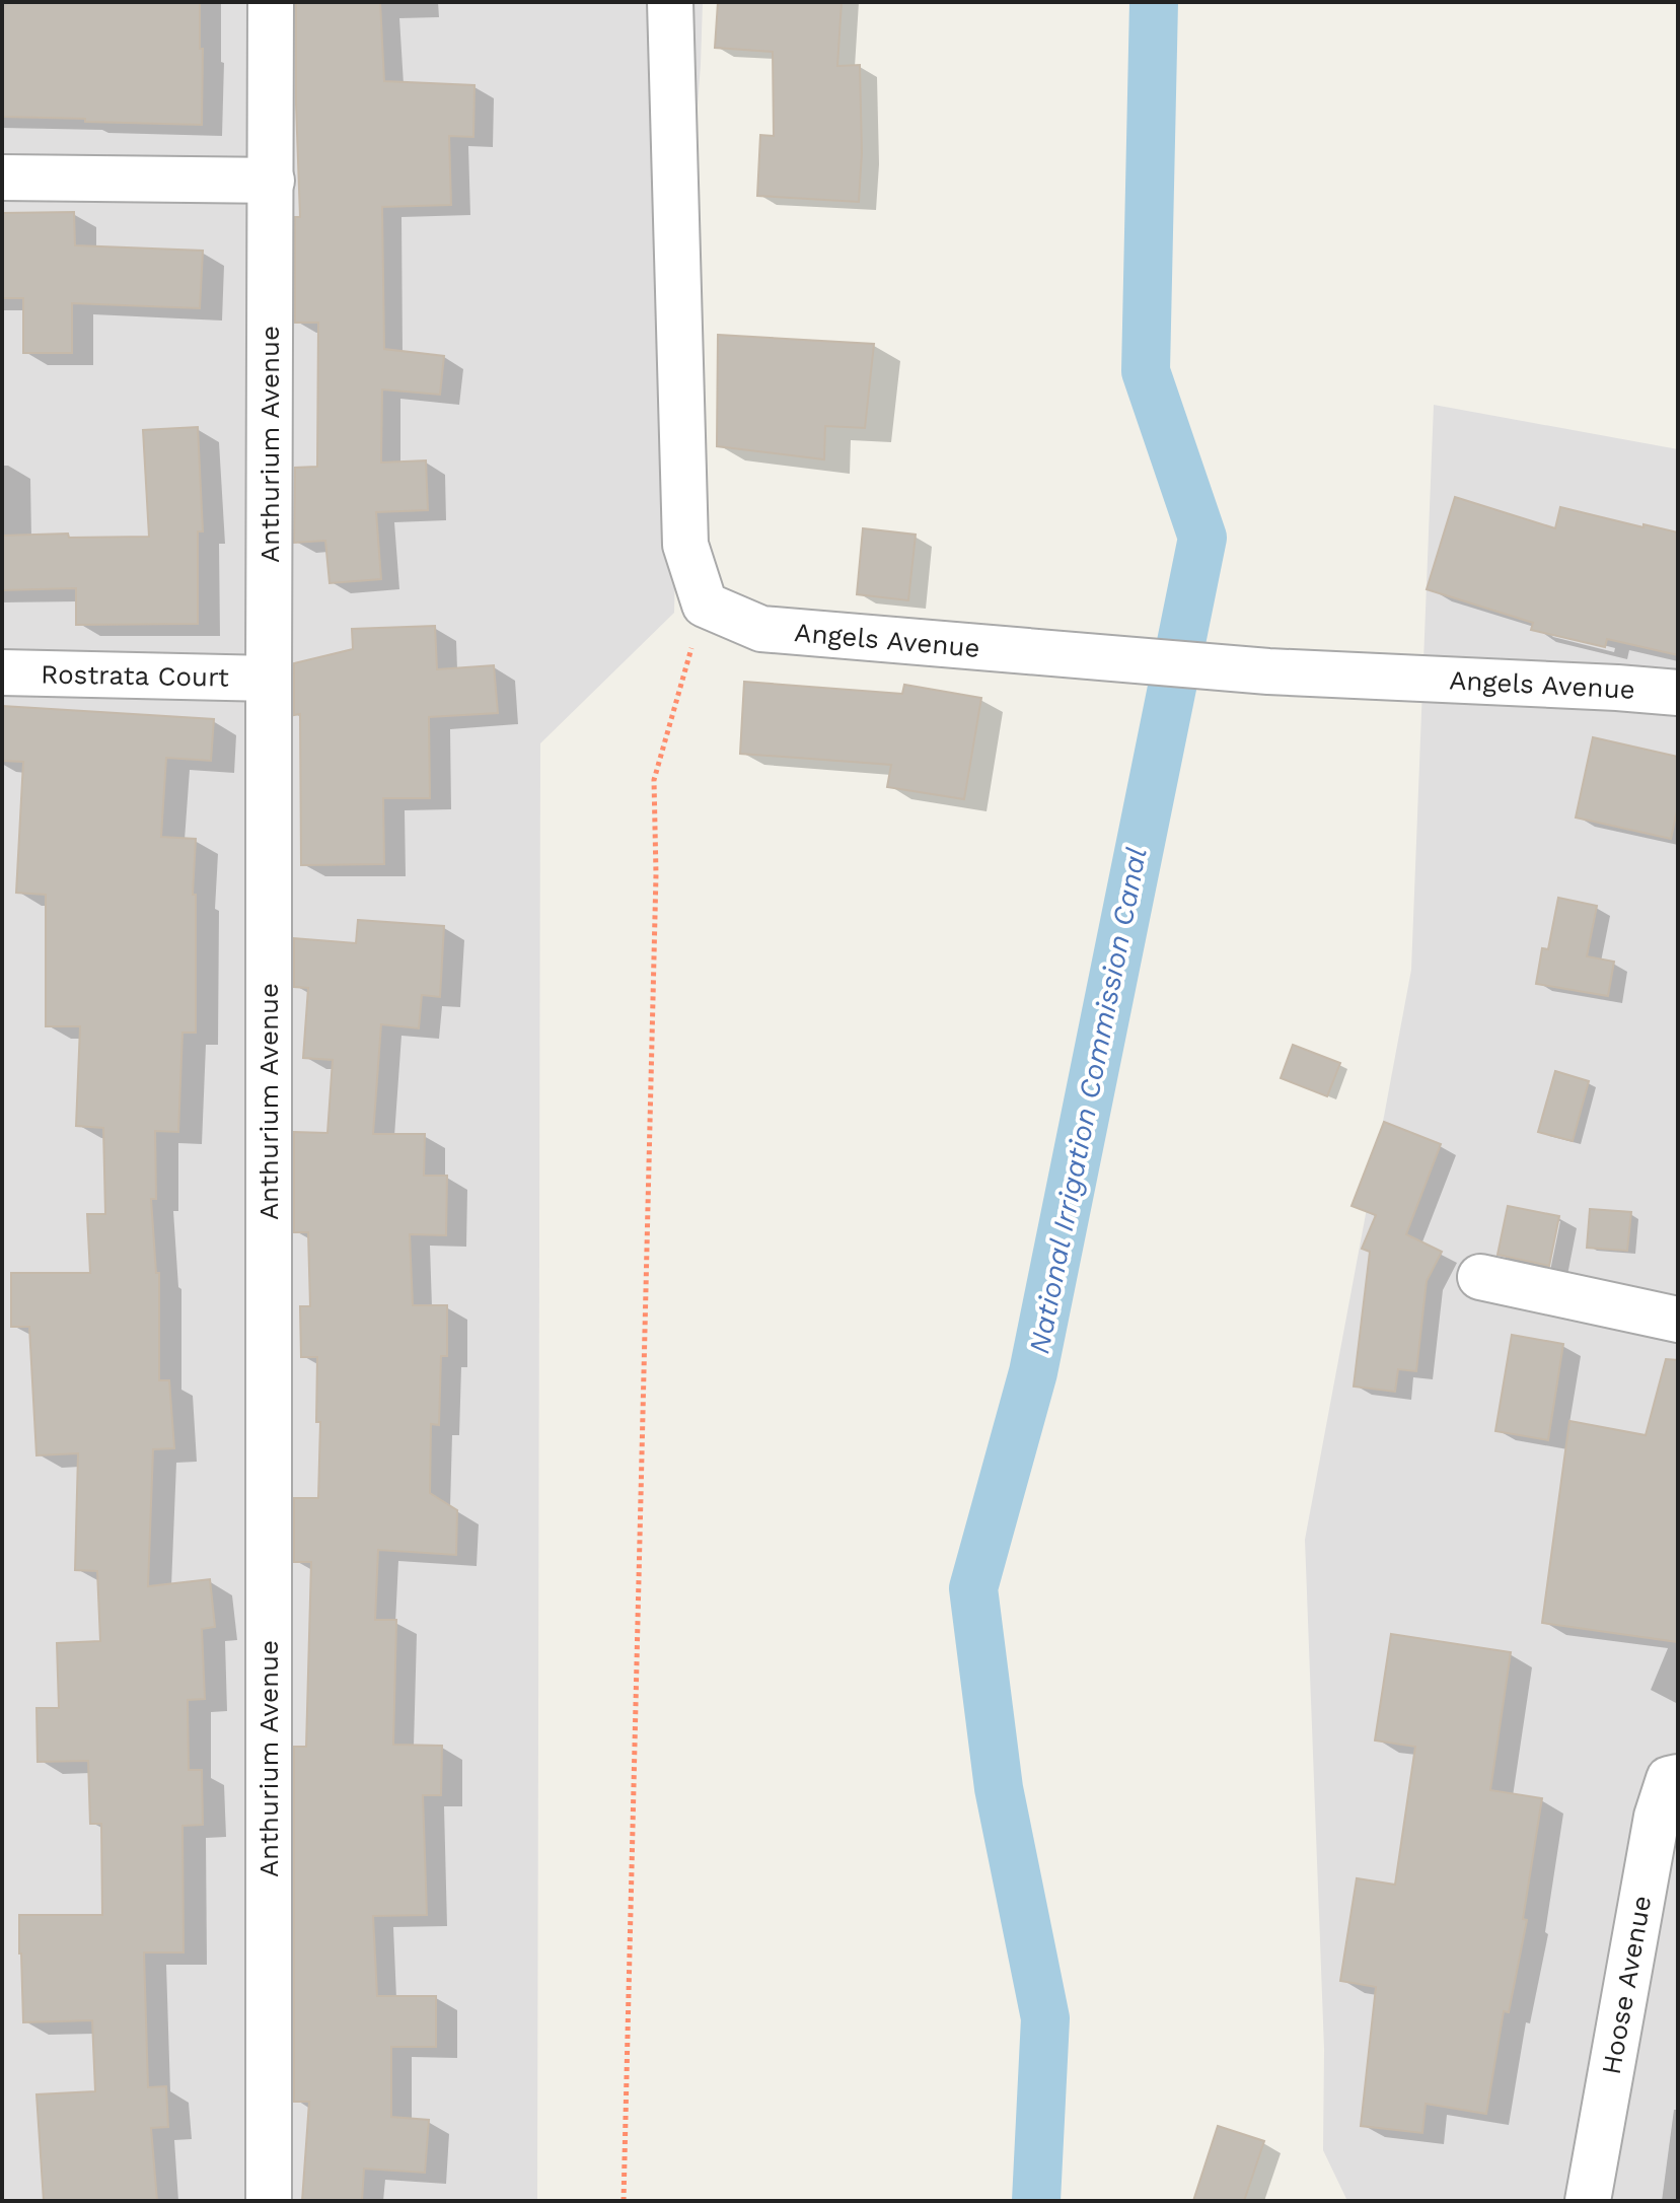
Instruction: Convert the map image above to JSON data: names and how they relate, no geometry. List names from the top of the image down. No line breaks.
{"streets":{"street":["Anthurium Avenue","Angels Avenue","Rostrata Court","Hoose Avenue"]},"crossings":[["Anthurium Avenue","Rostrata Court"]],"water":["National Irrigation Commission Canal"]}
